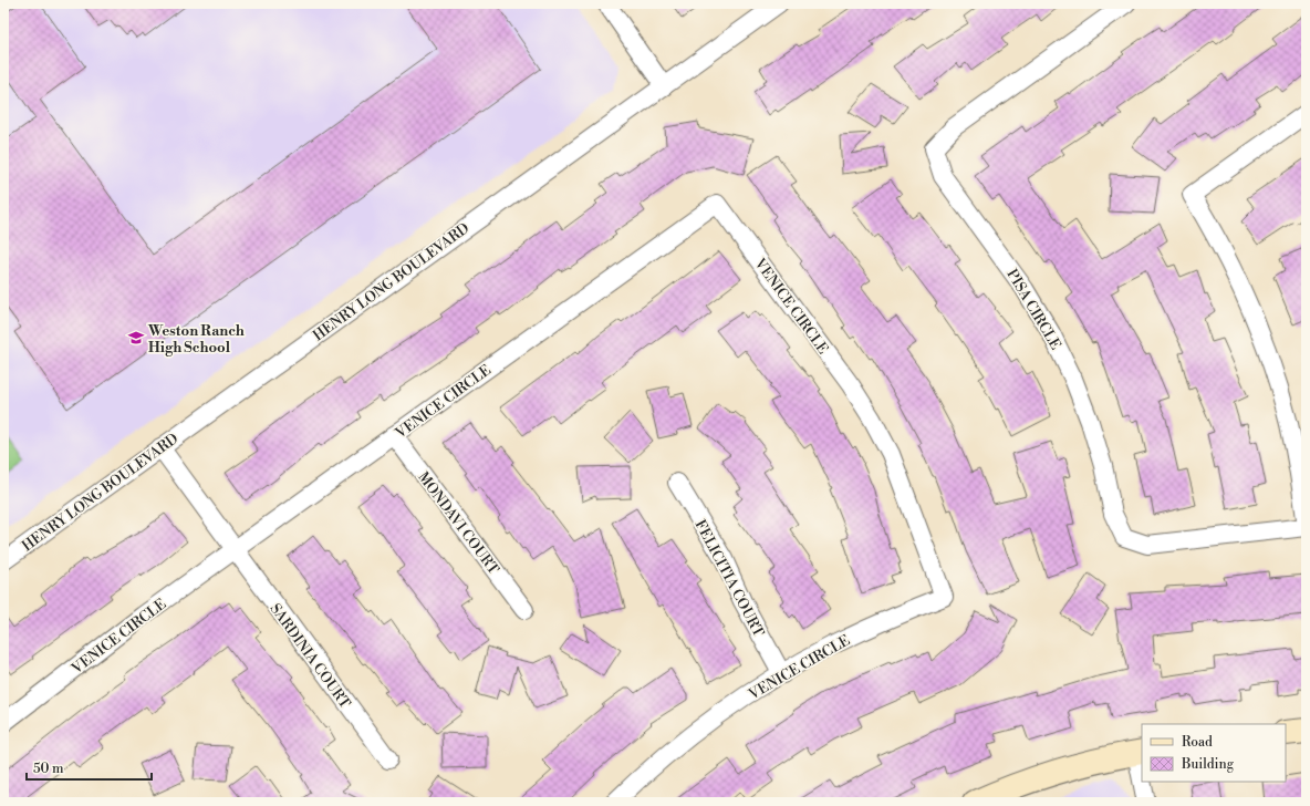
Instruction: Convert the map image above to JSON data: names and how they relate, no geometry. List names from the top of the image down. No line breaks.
{"streets":{"street":["HENRY LONG BOULEVARD","VENICE CIRCLE","PISA CIRCLE","MONDAVI COURT","FELICITIA COURT","SARDINIA COURT"]},"crossings":[["VENICE CIRCLE","MONDAVI COURT"],["VENICE CIRCLE","FELICITIA COURT"],["VENICE CIRCLE","SARDINIA COURT"]],"places":{"school or university":["Weston Ranch High School"]},"legend":["Road","Building"],"scale_bar":"50 m"}
